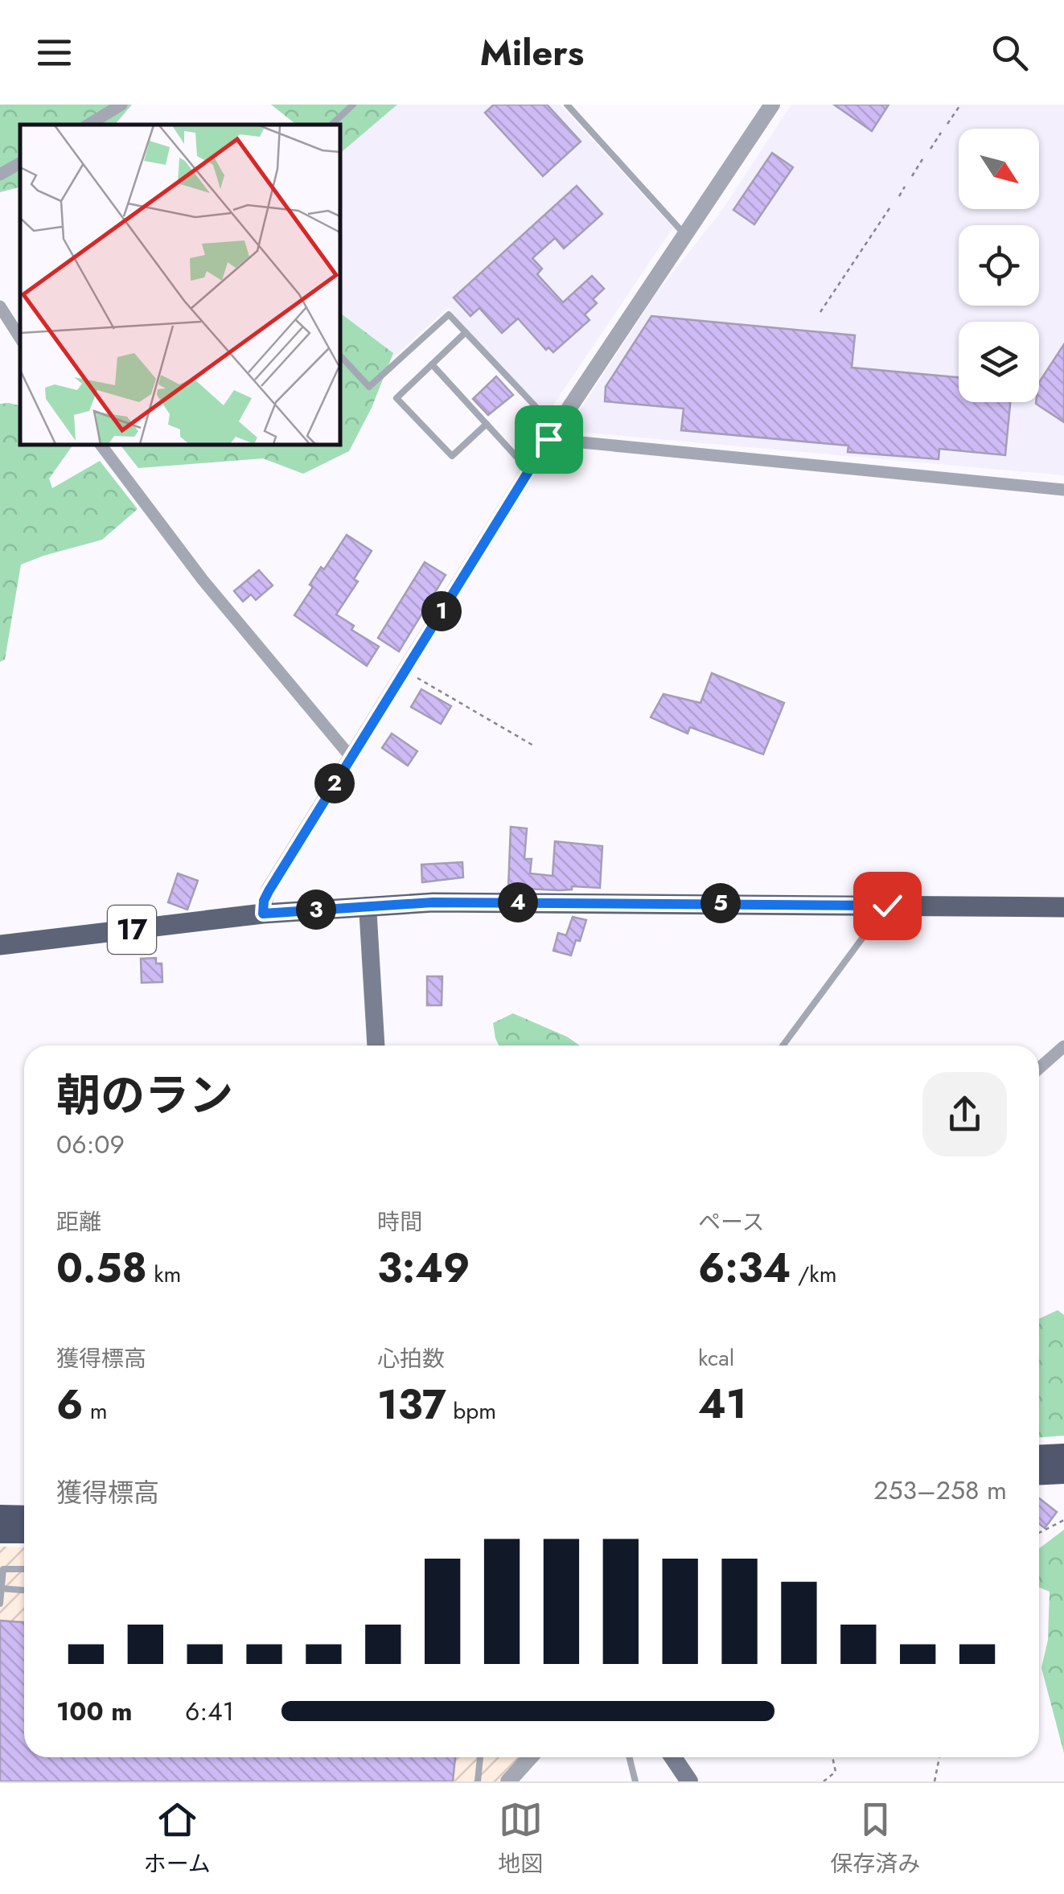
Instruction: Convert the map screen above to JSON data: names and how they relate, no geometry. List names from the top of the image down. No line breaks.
{"streets":{"main road":["17"]},"north":"bottom right","page":{"header":"Milers","pins":["1","2","4","5","3"],"heading":["朝のラン","06:09"],"stats":[["距離","0.58 km"],["時間","3:49"],["ペース","6:34 /km"],["獲得標高","6 m"],["心拍数","137 bpm"],["kcal","41"]],"chart":["獲得標高","253–258 m"],"list":[{"name":"100 m","note":"6:41"}],"tabs":["ホーム","地図","保存済み"]}}
